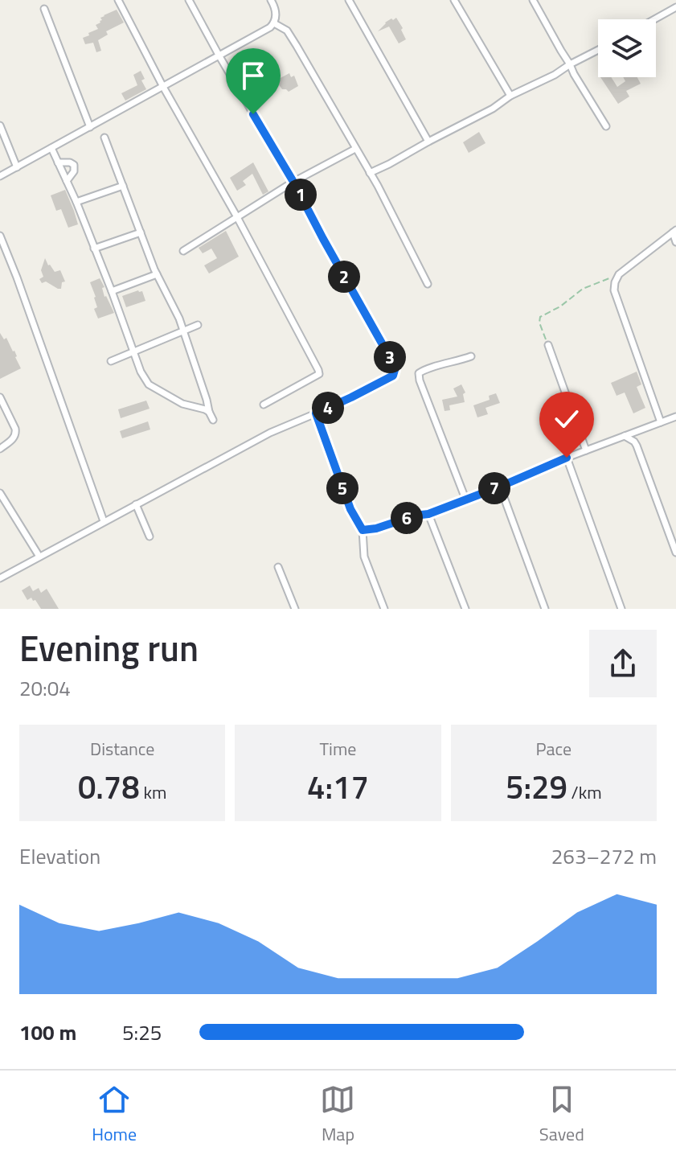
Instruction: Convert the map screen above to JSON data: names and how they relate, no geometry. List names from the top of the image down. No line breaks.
{"page":{"pins":["1","2","3","4","5","7","6"],"heading":["Evening run","20:04"],"stats":[["Distance","0.78 km"],["Time","4:17"],["Pace","5:29 /km"]],"chart":["Elevation","263–272 m"],"list":[{"name":"100 m","note":"5:25"}],"tabs":["Home","Map","Saved"]}}
